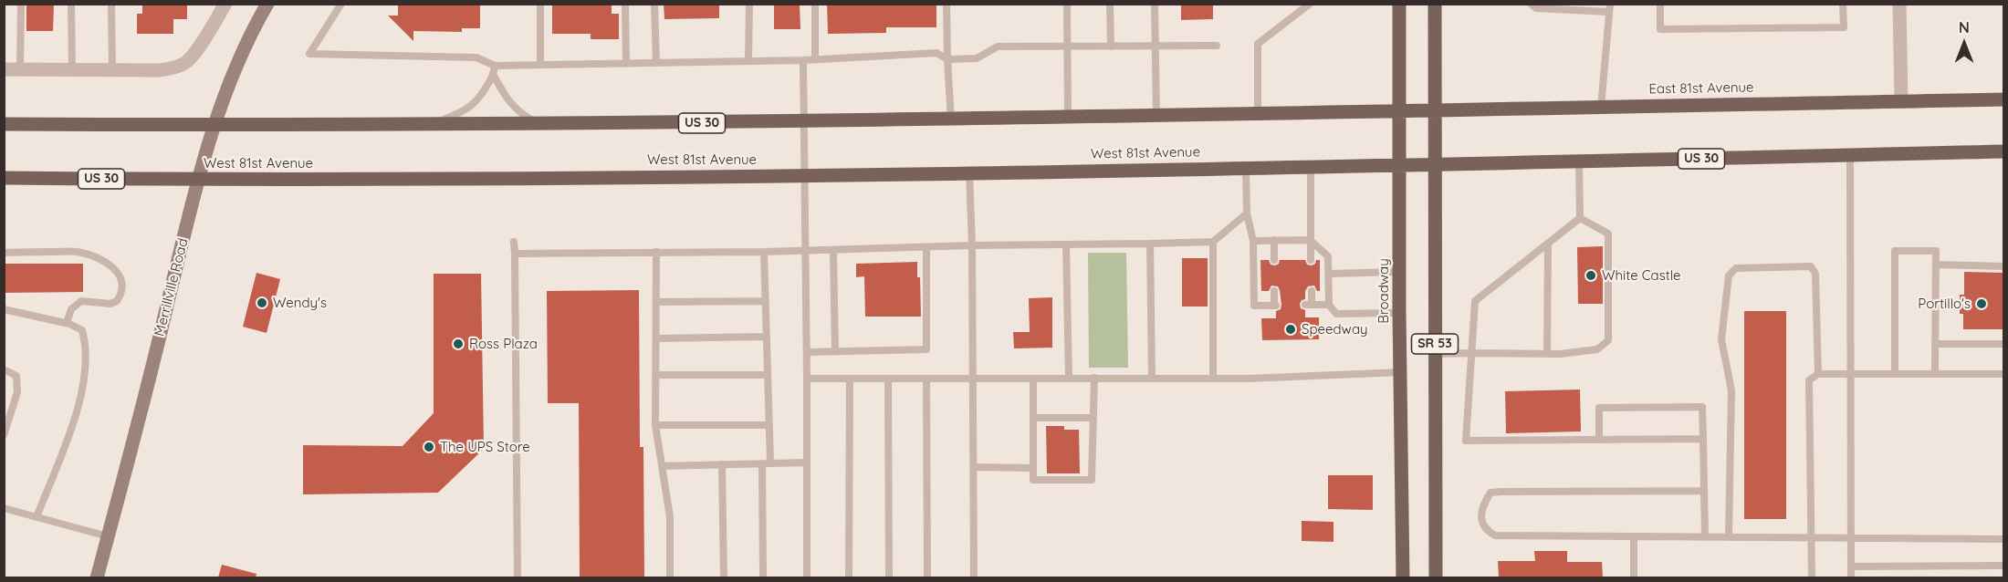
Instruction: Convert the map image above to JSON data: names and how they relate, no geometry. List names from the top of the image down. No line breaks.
{"streets":{"main road":["East 81st Avenue","US 30","West 81st Avenue","Broadway","SR 53"],"street":["Merrillville Road"]},"crossings":[["East 81st Avenue","US 30"],["East 81st Avenue","Broadway"],["East 81st Avenue","SR 53"],["US 30","West 81st Avenue"],["US 30","Merrillville Road"],["US 30","Broadway"],["US 30","SR 53"],["West 81st Avenue","Merrillville Road"],["West 81st Avenue","Broadway"]],"places":["White Castle","Wendy's","Portillo's","Speedway","Ross Plaza","The UPS Store"],"north":"top"}
